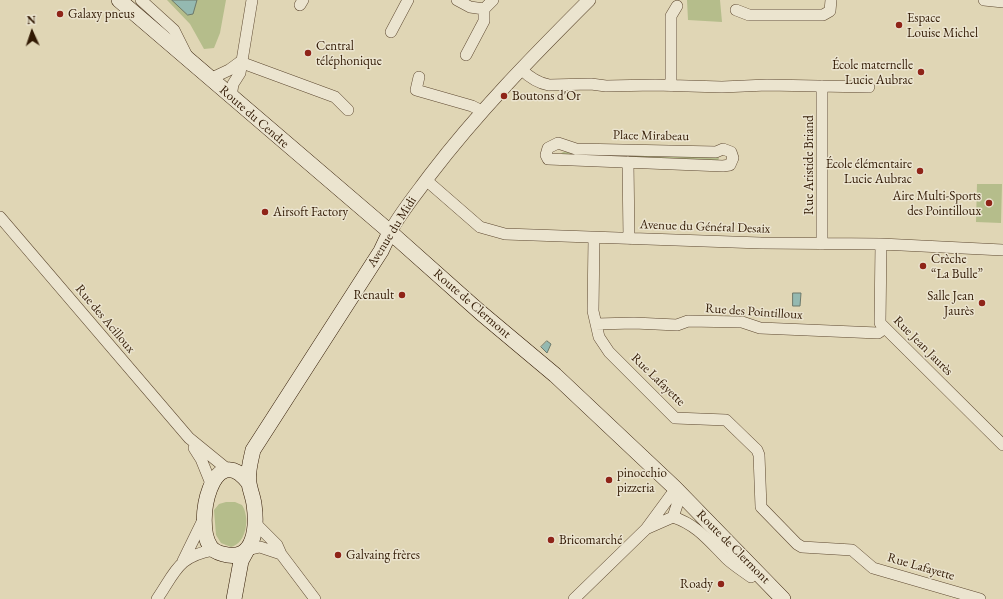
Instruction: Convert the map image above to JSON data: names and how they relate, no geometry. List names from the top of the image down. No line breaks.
{"streets":{"main road":["Route du Cendre","Avenue du Midi","Route de Clermont"],"street":["Place Mirabeau","Rue Aristide Briand","Avenue du Général Desaix","Rue des Pointilloux","Rue des Acilloux","Rue Jean Jaurès","Rue Lafayette"]},"crossings":[["Route du Cendre","Avenue du Midi"],["Route du Cendre","Route de Clermont"],["Place Mirabeau","Avenue du Général Desaix"],["Rue Aristide Briand","Avenue du Général Desaix"],["Avenue du Général Desaix","Avenue du Midi"],["Avenue du Général Desaix","Rue Jean Jaurès"],["Avenue du Général Desaix","Rue Lafayette"],["Avenue du Midi","Route de Clermont"],["Avenue du Midi","Rue des Acilloux"],["Rue des Pointilloux","Rue Jean Jaurès"],["Rue des Pointilloux","Rue Lafayette"]],"places":["Galaxy pneus","Espace Louise Michel","Central téléphonique","École maternelle Lucie Aubrac","Boutons d'Or","École élémentaire Lucie Aubrac","Aire Multi-Sports des Pointilloux","Airsoft Factory","Crèche “La Bulle”","Renault","Salle Jean Jaurès","pinocchio pizzeria","Bricomarché","Galvaing frères","Roady"],"north":"top"}
